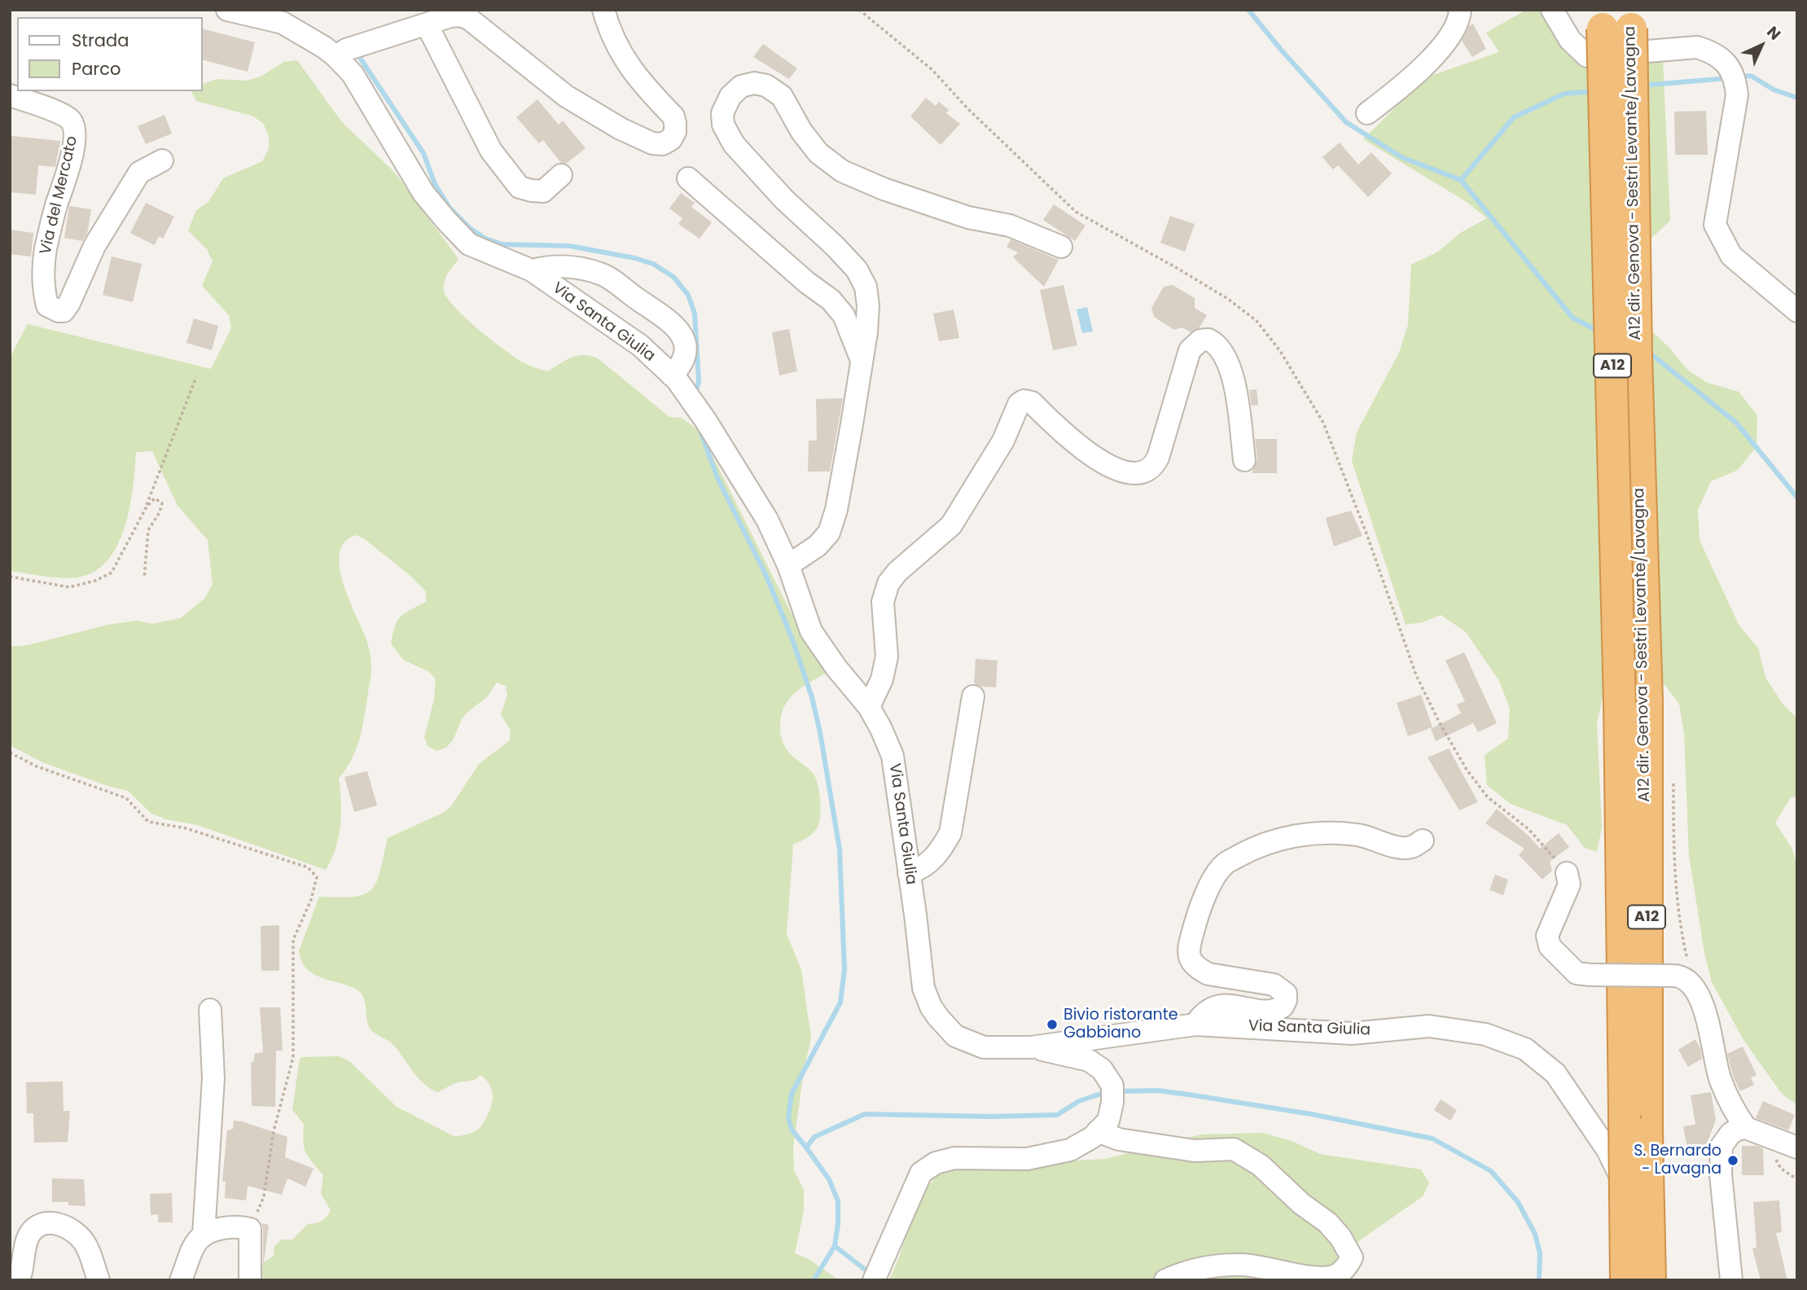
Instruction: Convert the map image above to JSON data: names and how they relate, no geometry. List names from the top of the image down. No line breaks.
{"streets":{"highway":["A12 dir. Genova - Sestri Levante/Lavagna","A12"],"street":["Via del Mercato","Via Santa Giulia"]},"crossings":[["A12 dir. Genova - Sestri Levante/Lavagna","A12"]],"places":["Bivio ristorante Gabbiano","S. Bernardo - Lavagna"],"legend":["Strada","Parco"],"north":"top right"}
